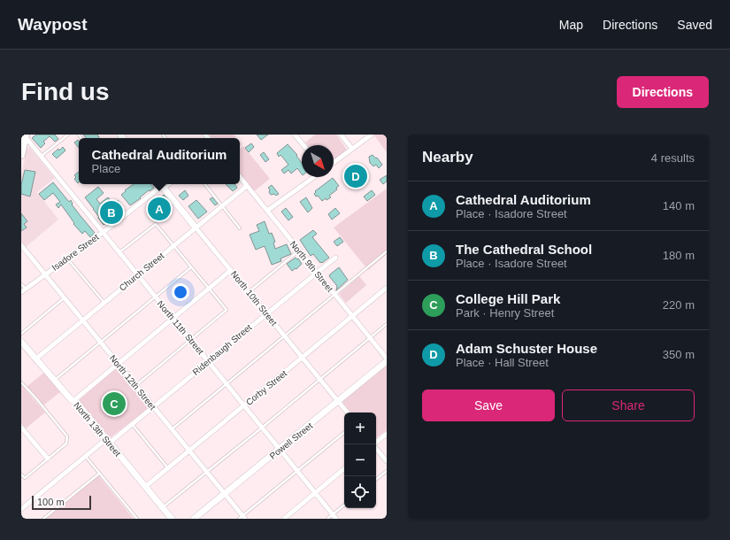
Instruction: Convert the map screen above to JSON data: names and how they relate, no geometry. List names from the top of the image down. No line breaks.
{"streets":{"street":["Isadore Street","North 9th Street","Church Street","North 10th Street","North 11th Street","Ridenbaugh Street","North 12th Street","Corby Street","North 13th Street","Powell Street"]},"crossings":[["Isadore Street","North 10th Street"],["Isadore Street","North 11th Street"],["Isadore Street","North 12th Street"],["North 9th Street","Church Street"],["North 9th Street","Ridenbaugh Street"],["North 9th Street","Corby Street"],["Church Street","North 10th Street"],["Church Street","North 11th Street"],["Church Street","North 12th Street"],["Church Street","North 13th Street"],["North 10th Street","Ridenbaugh Street"],["North 10th Street","Corby Street"],["North 10th Street","Powell Street"],["North 11th Street","Ridenbaugh Street"],["North 11th Street","Corby Street"],["North 11th Street","Powell Street"],["Ridenbaugh Street","North 12th Street"],["Ridenbaugh Street","North 13th Street"],["North 12th Street","Corby Street"],["North 12th Street","Powell Street"],["Corby Street","North 13th Street"]],"scale_bar":"100 m","north":"bottom right","page":{"header":"Waypost","nav":["Map","Directions","Saved"],"buttons":["Directions",["Save","Share"]],"title":"Find us","heading":["Nearby","4 results"],"popup":["Cathedral Auditorium","Place"],"pins":["D","A","B","C"],"list":[{"mark":"A","name":"Cathedral Auditorium","note":"Place · Isadore Street","value":"140 m"},{"mark":"B","name":"The Cathedral School","note":"Place · Isadore Street","value":"180 m"},{"mark":"C","name":"College Hill Park","note":"Park · Henry Street","value":"220 m"},{"mark":"D","name":"Adam Schuster House","note":"Place · Hall Street","value":"350 m"}],"map_buttons":["+","−"],"scale":"100 m"}}
